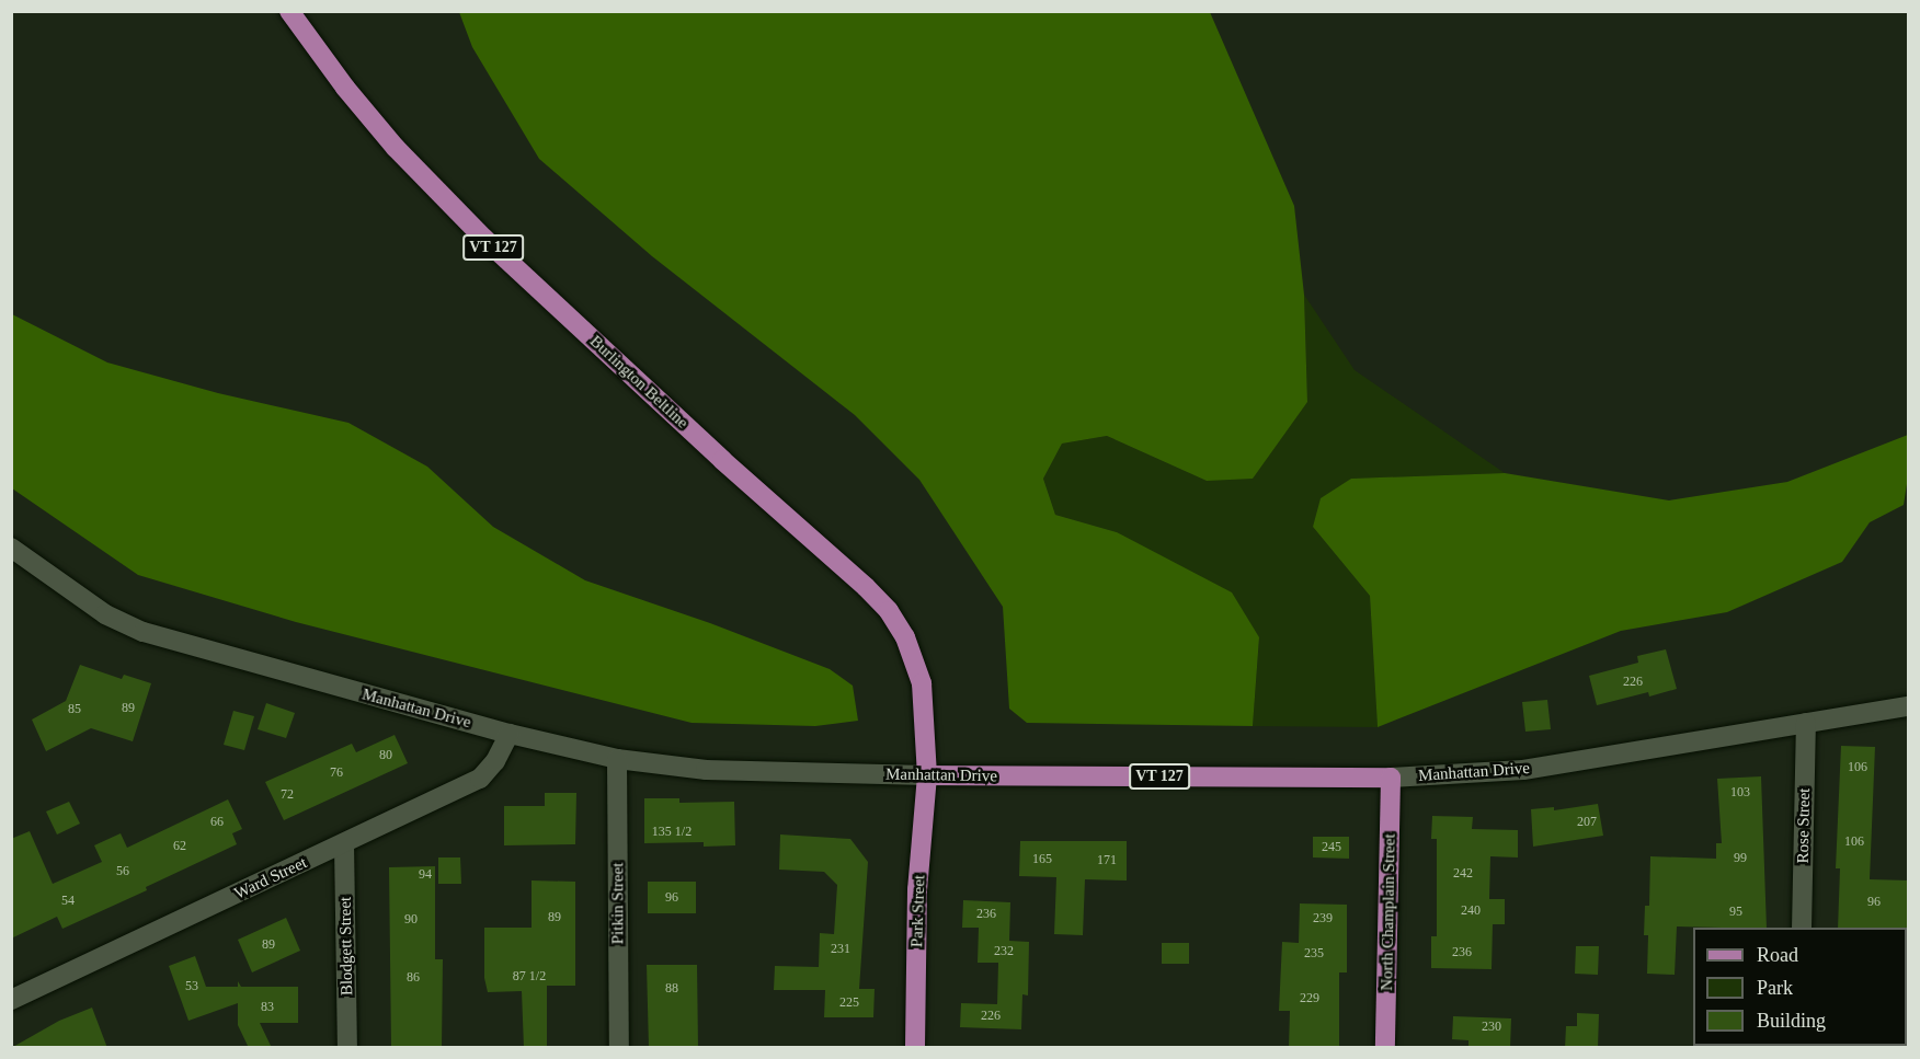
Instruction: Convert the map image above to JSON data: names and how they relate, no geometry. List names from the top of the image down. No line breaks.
{"streets":{"main road":["VT 127","Burlington Beltline","Manhattan Drive","Park Street","North Champlain Street"],"street":["Rose Street","Ward Street","Pitkin Street","Blodgett Street"]},"crossings":[["Burlington Beltline","Manhattan Drive"],["Burlington Beltline","Park Street"],["Manhattan Drive","Rose Street"],["Manhattan Drive","Ward Street"],["Manhattan Drive","Pitkin Street"],["Manhattan Drive","Park Street"],["Manhattan Drive","North Champlain Street"],["Ward Street","Blodgett Street"]],"house_numbers":["226","89","85","80","106","76","103","72","66","207","135 1/2","106","62","245","99","165","171","56","242","94","96","54","96","240","95","236","89","239","90","89","231","232","236","235","87 1/2","86","53","88","229","225","83","226","230"],"legend":["Road","Park","Building"]}
